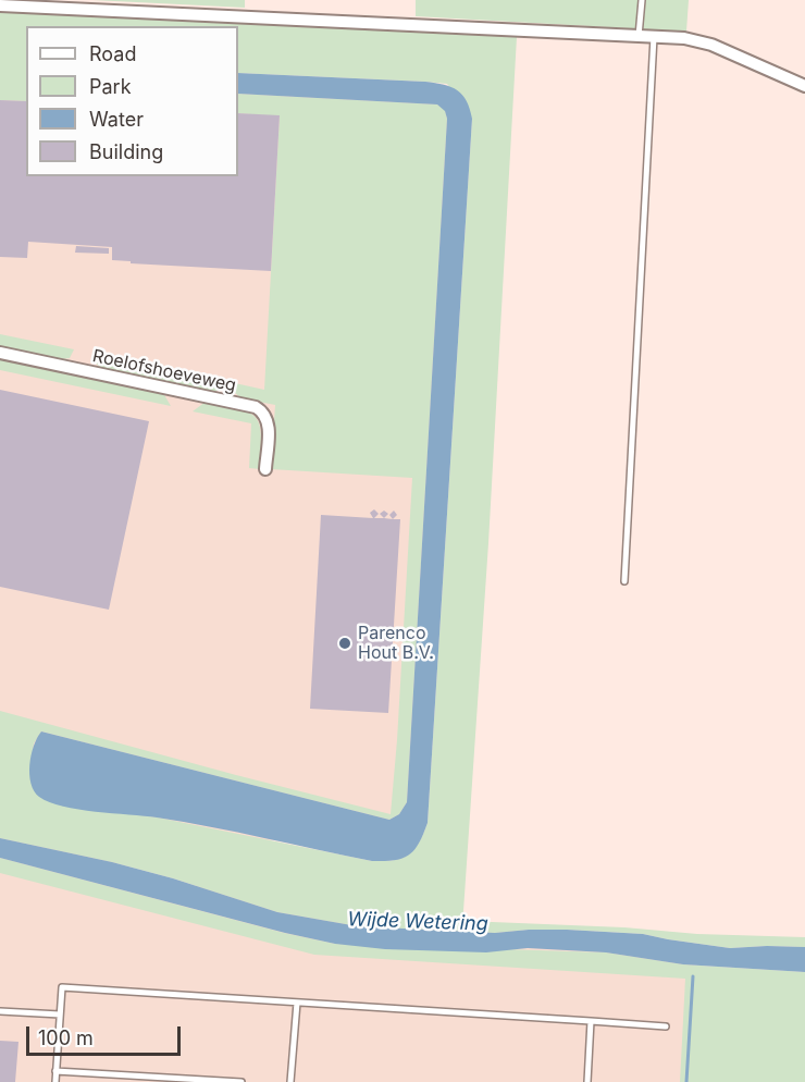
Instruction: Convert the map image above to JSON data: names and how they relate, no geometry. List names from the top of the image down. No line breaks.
{"streets":{"street":["Roelofshoeveweg"]},"water":["Wijde Wetering"],"places":["Parenco Hout B.V."],"legend":["Road","Park","Water","Building"],"scale_bar":"100 m"}
